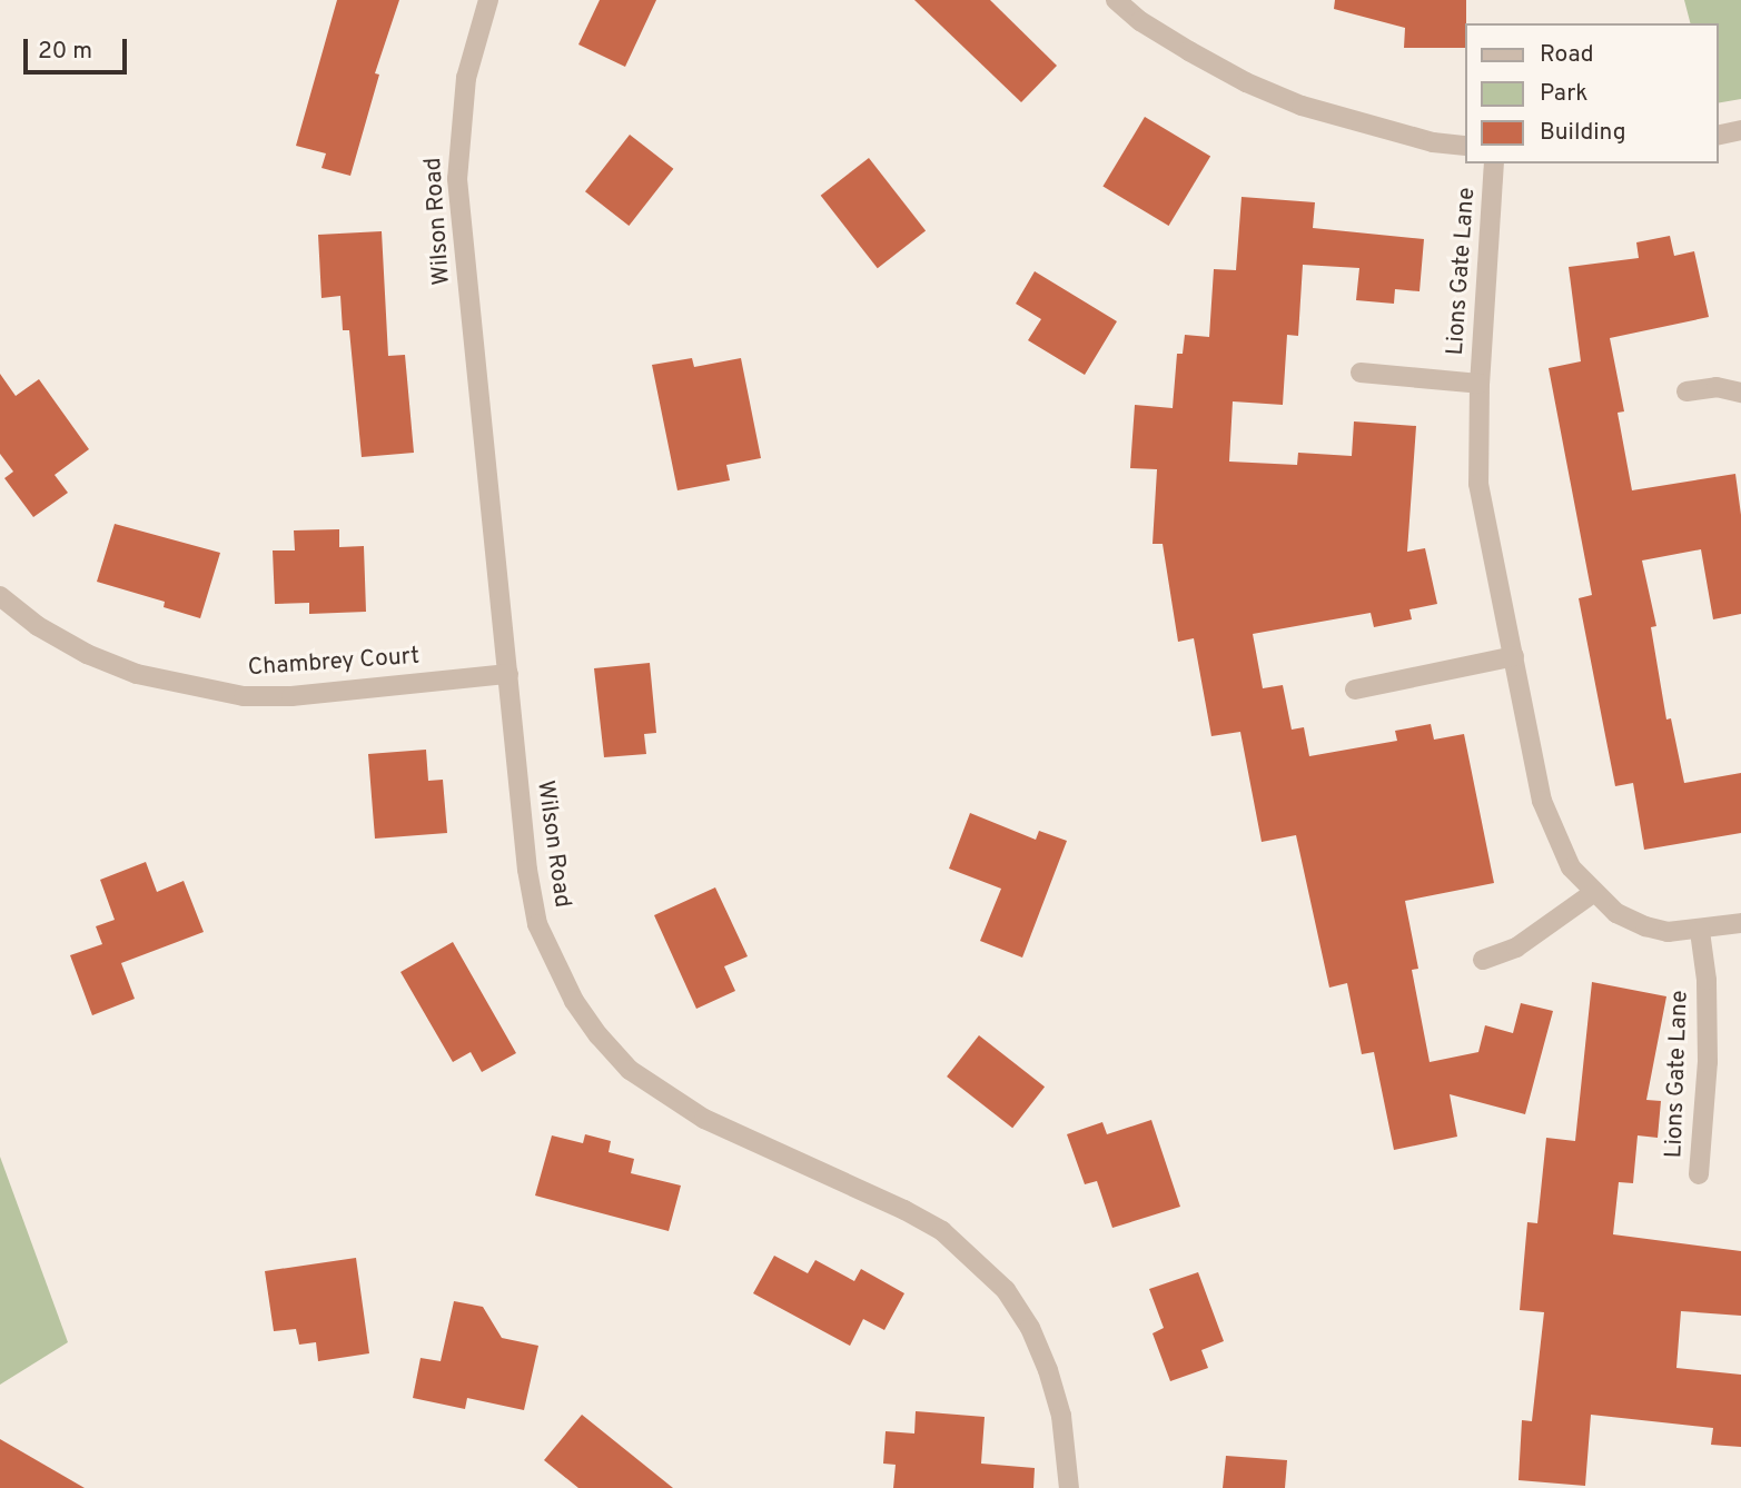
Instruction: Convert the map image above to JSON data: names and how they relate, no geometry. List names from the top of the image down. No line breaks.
{"streets":{"street":["Wilson Road","Lions Gate Lane","Chambrey Court"]},"crossings":[["Wilson Road","Chambrey Court"]],"legend":["Road","Park","Building"],"scale_bar":"20 m"}
